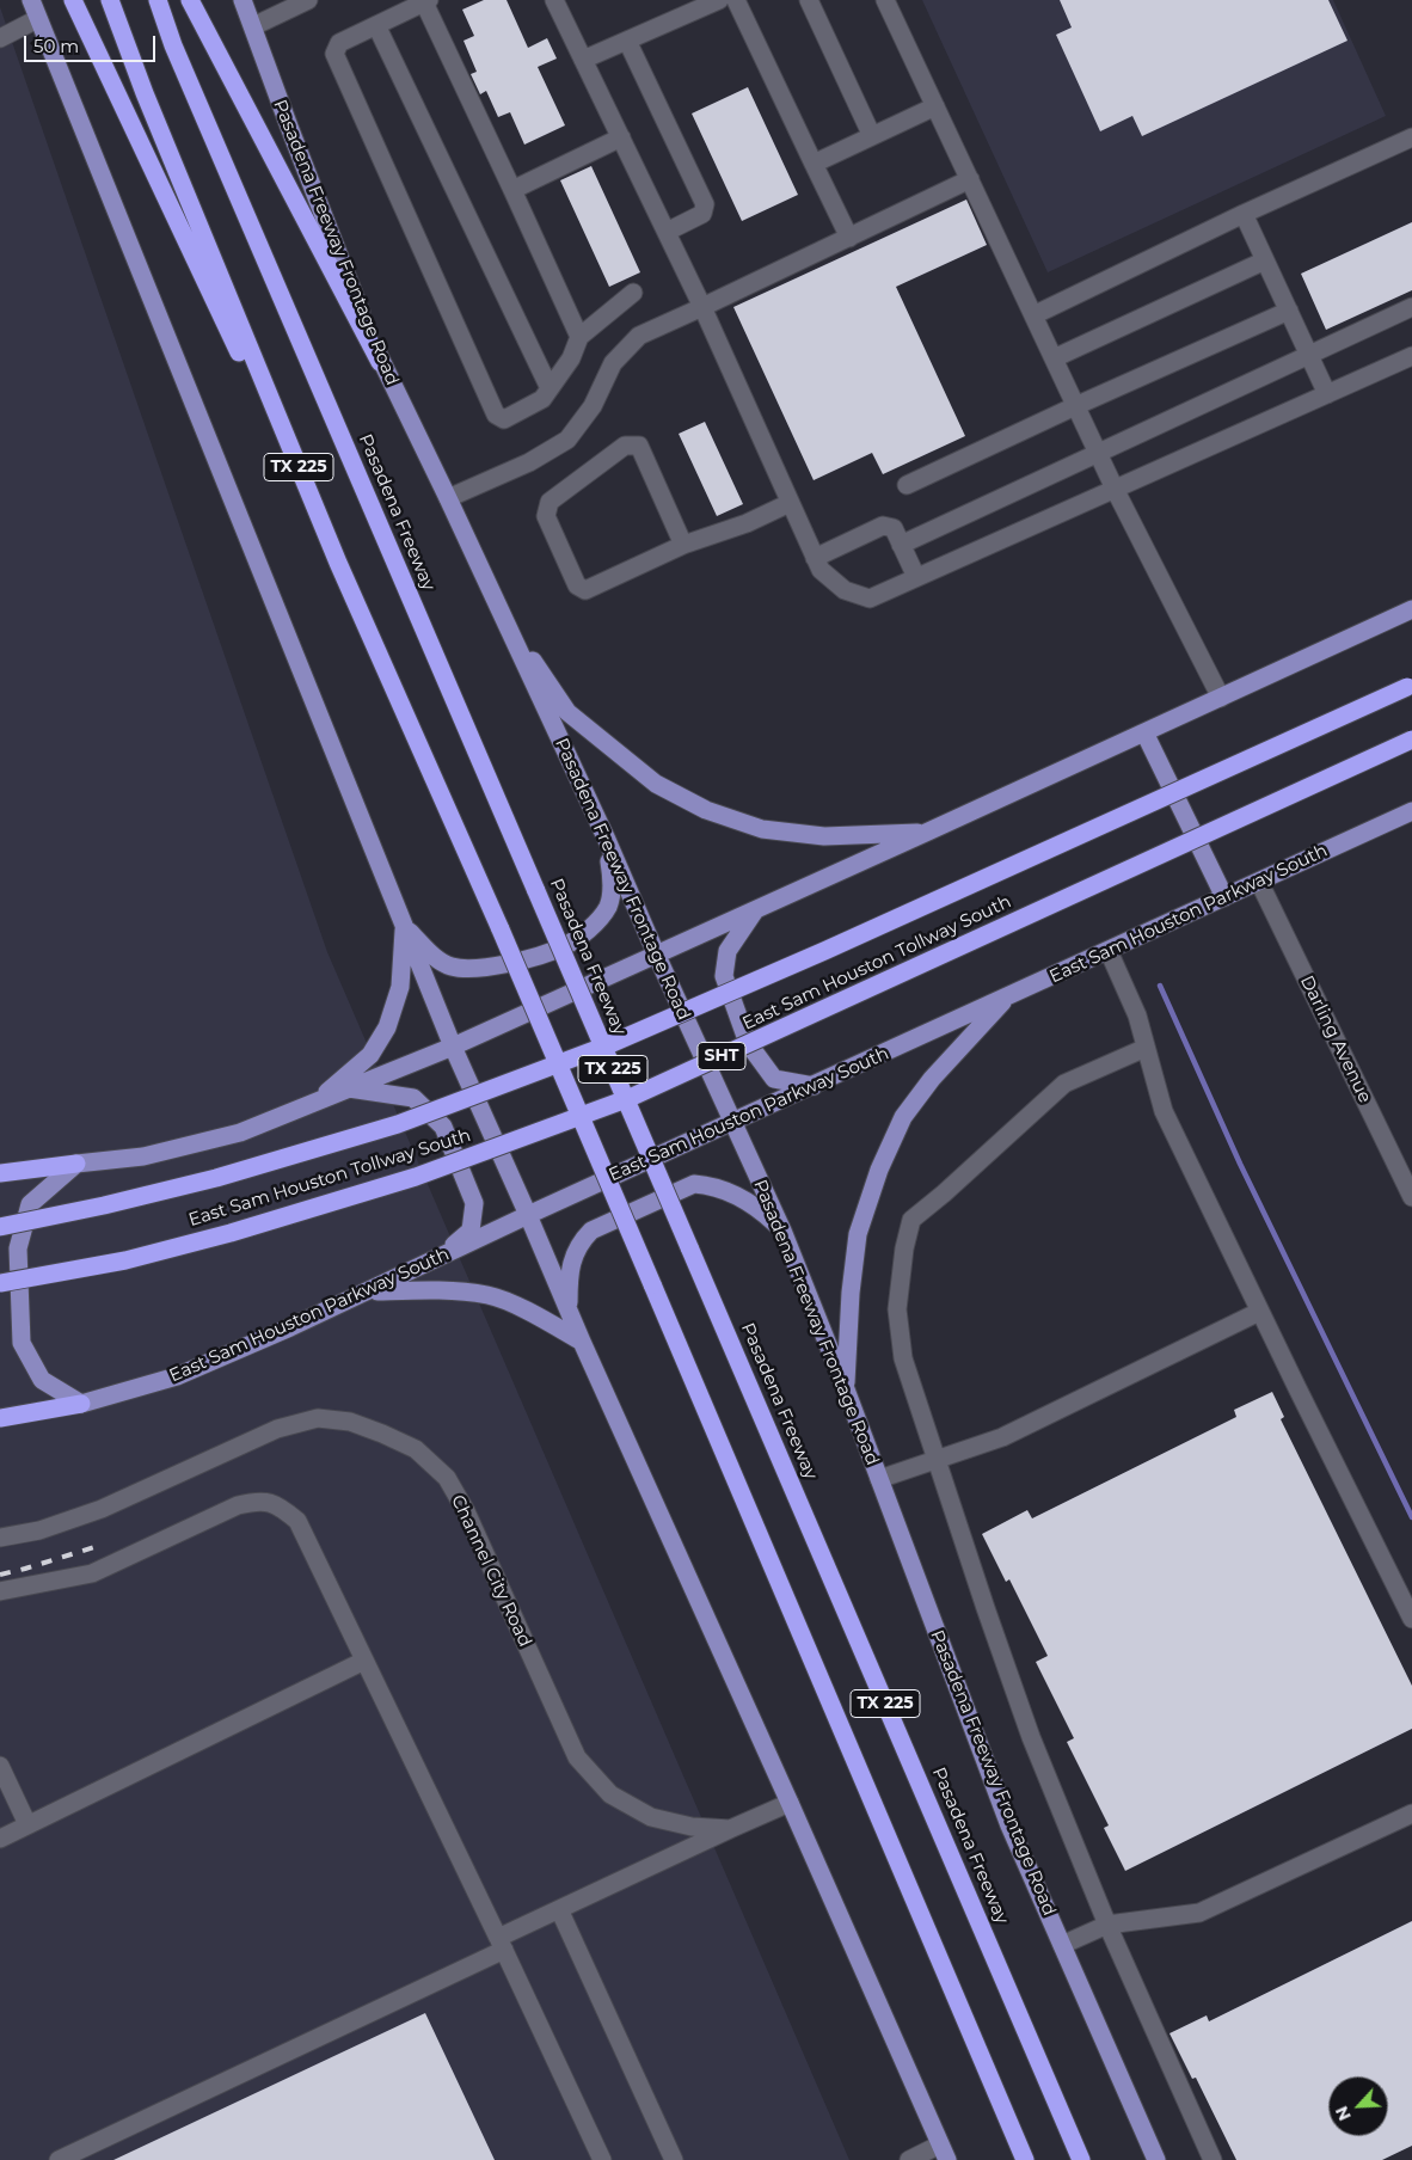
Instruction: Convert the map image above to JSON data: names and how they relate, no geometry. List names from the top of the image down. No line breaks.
{"streets":{"highway":["TX 225","Pasadena Freeway","East Sam Houston Tollway South","SHT"],"main road":["Pasadena Freeway Frontage Road","East Sam Houston Parkway South"],"street":["Darling Avenue","Channel City Road"]},"crossings":[["Pasadena Freeway Frontage Road","East Sam Houston Parkway South"],["East Sam Houston Parkway South","Darling Avenue"]],"scale_bar":"50 m","north":"bottom left"}
